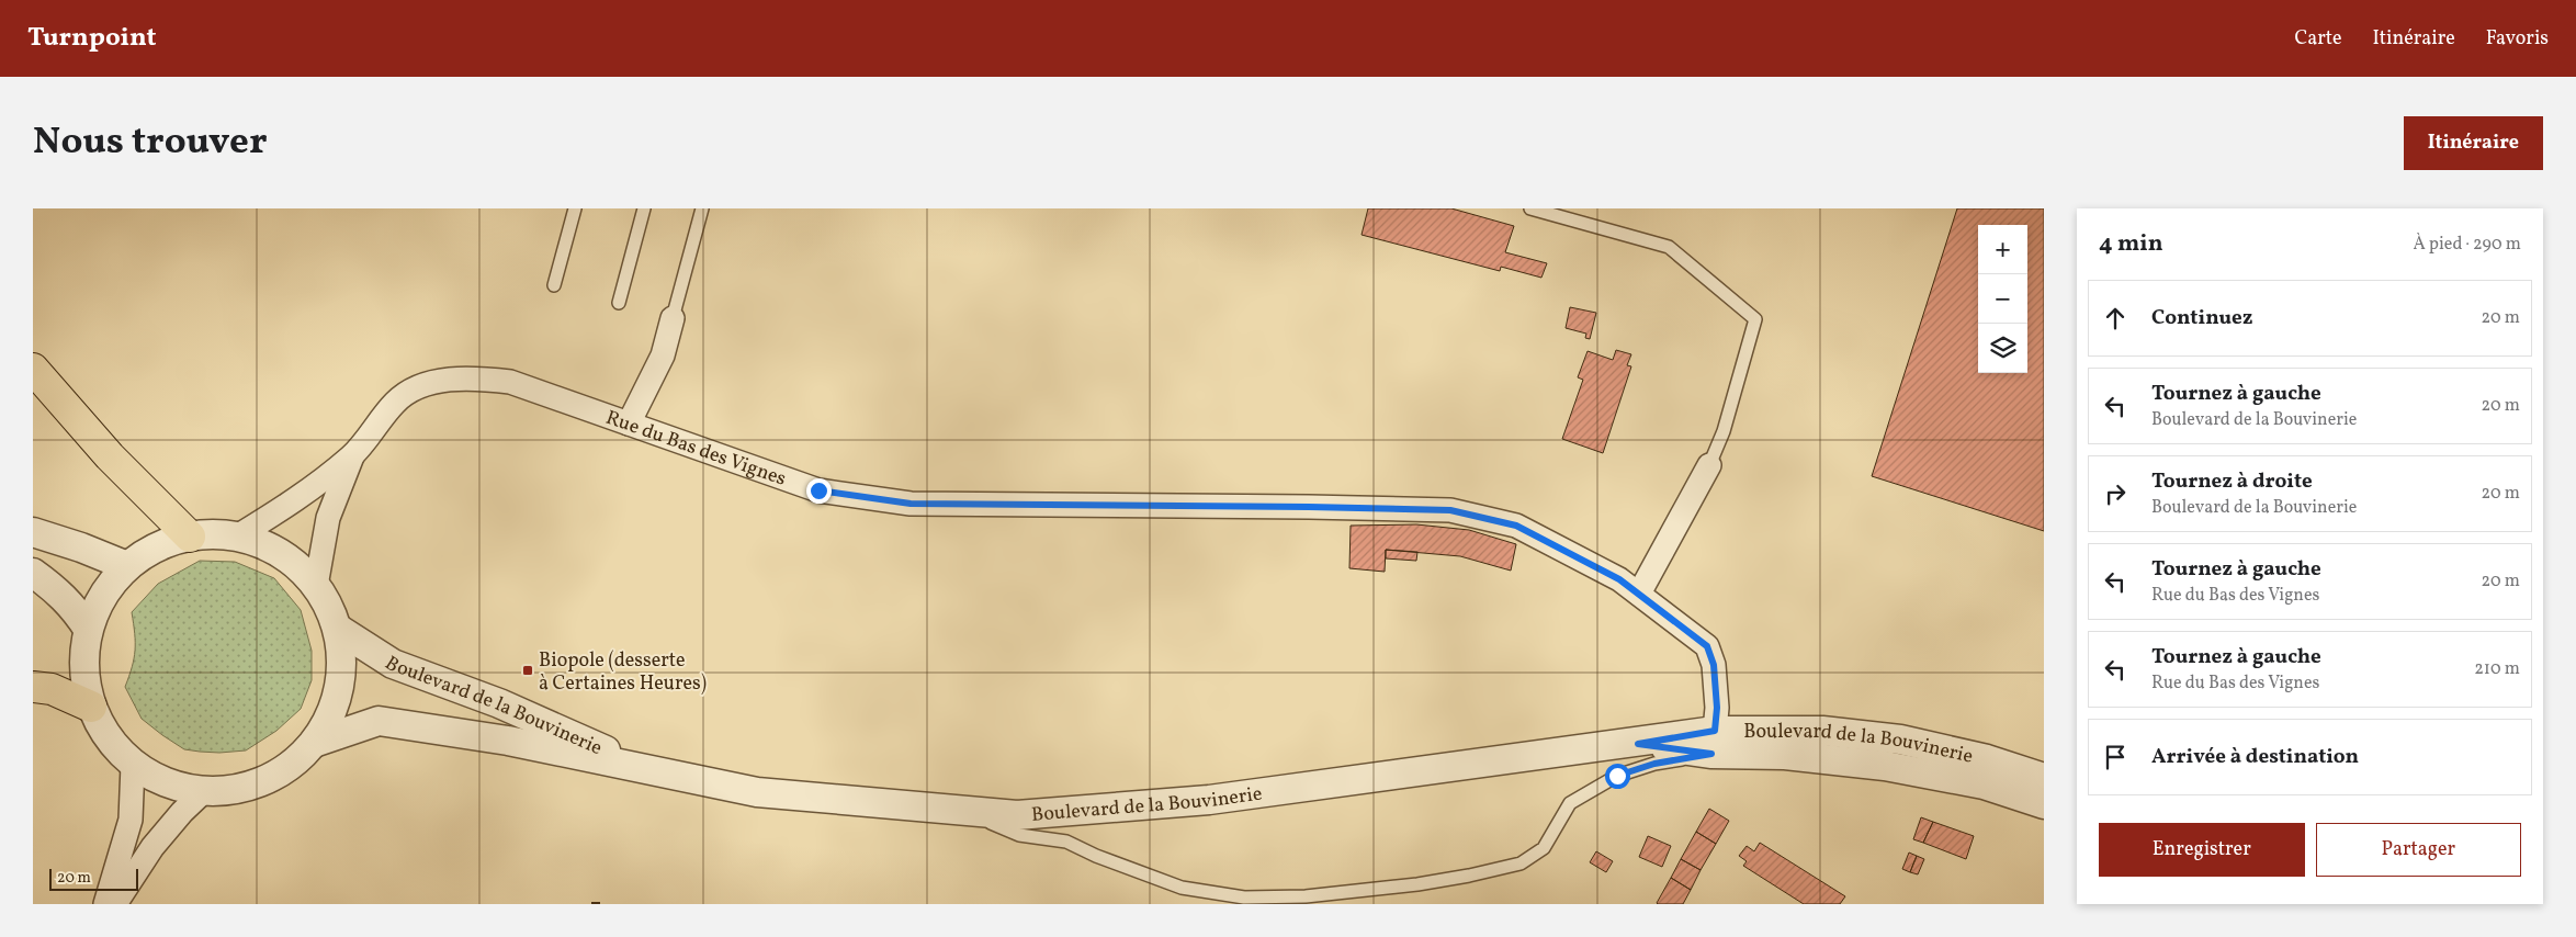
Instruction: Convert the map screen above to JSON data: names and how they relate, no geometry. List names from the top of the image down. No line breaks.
{"streets":{"street":["Rue du Bas des Vignes","Boulevard de la Bouvinerie"]},"crossings":[["Rue du Bas des Vignes","Boulevard de la Bouvinerie"]],"places":{"transit":["Biopole (desserte à Certaines Heures)"]},"scale_bar":"20 m","page":{"header":"Turnpoint","nav":["Carte","Itinéraire","Favoris"],"title":"Nous trouver","buttons":["Itinéraire",["Enregistrer","Partager"]],"heading":["4 min","À pied · 290 m"],"map_buttons":["+","−"],"list":[["Continuez","20 m"],["Tournez à gauche","Boulevard de la Bouvinerie","20 m"],["Tournez à droite","Boulevard de la Bouvinerie","20 m"],["Tournez à gauche","Rue du Bas des Vignes","20 m"],["Tournez à gauche","Rue du Bas des Vignes","210 m"],"Arrivée à destination"],"scale":"20 m"}}
